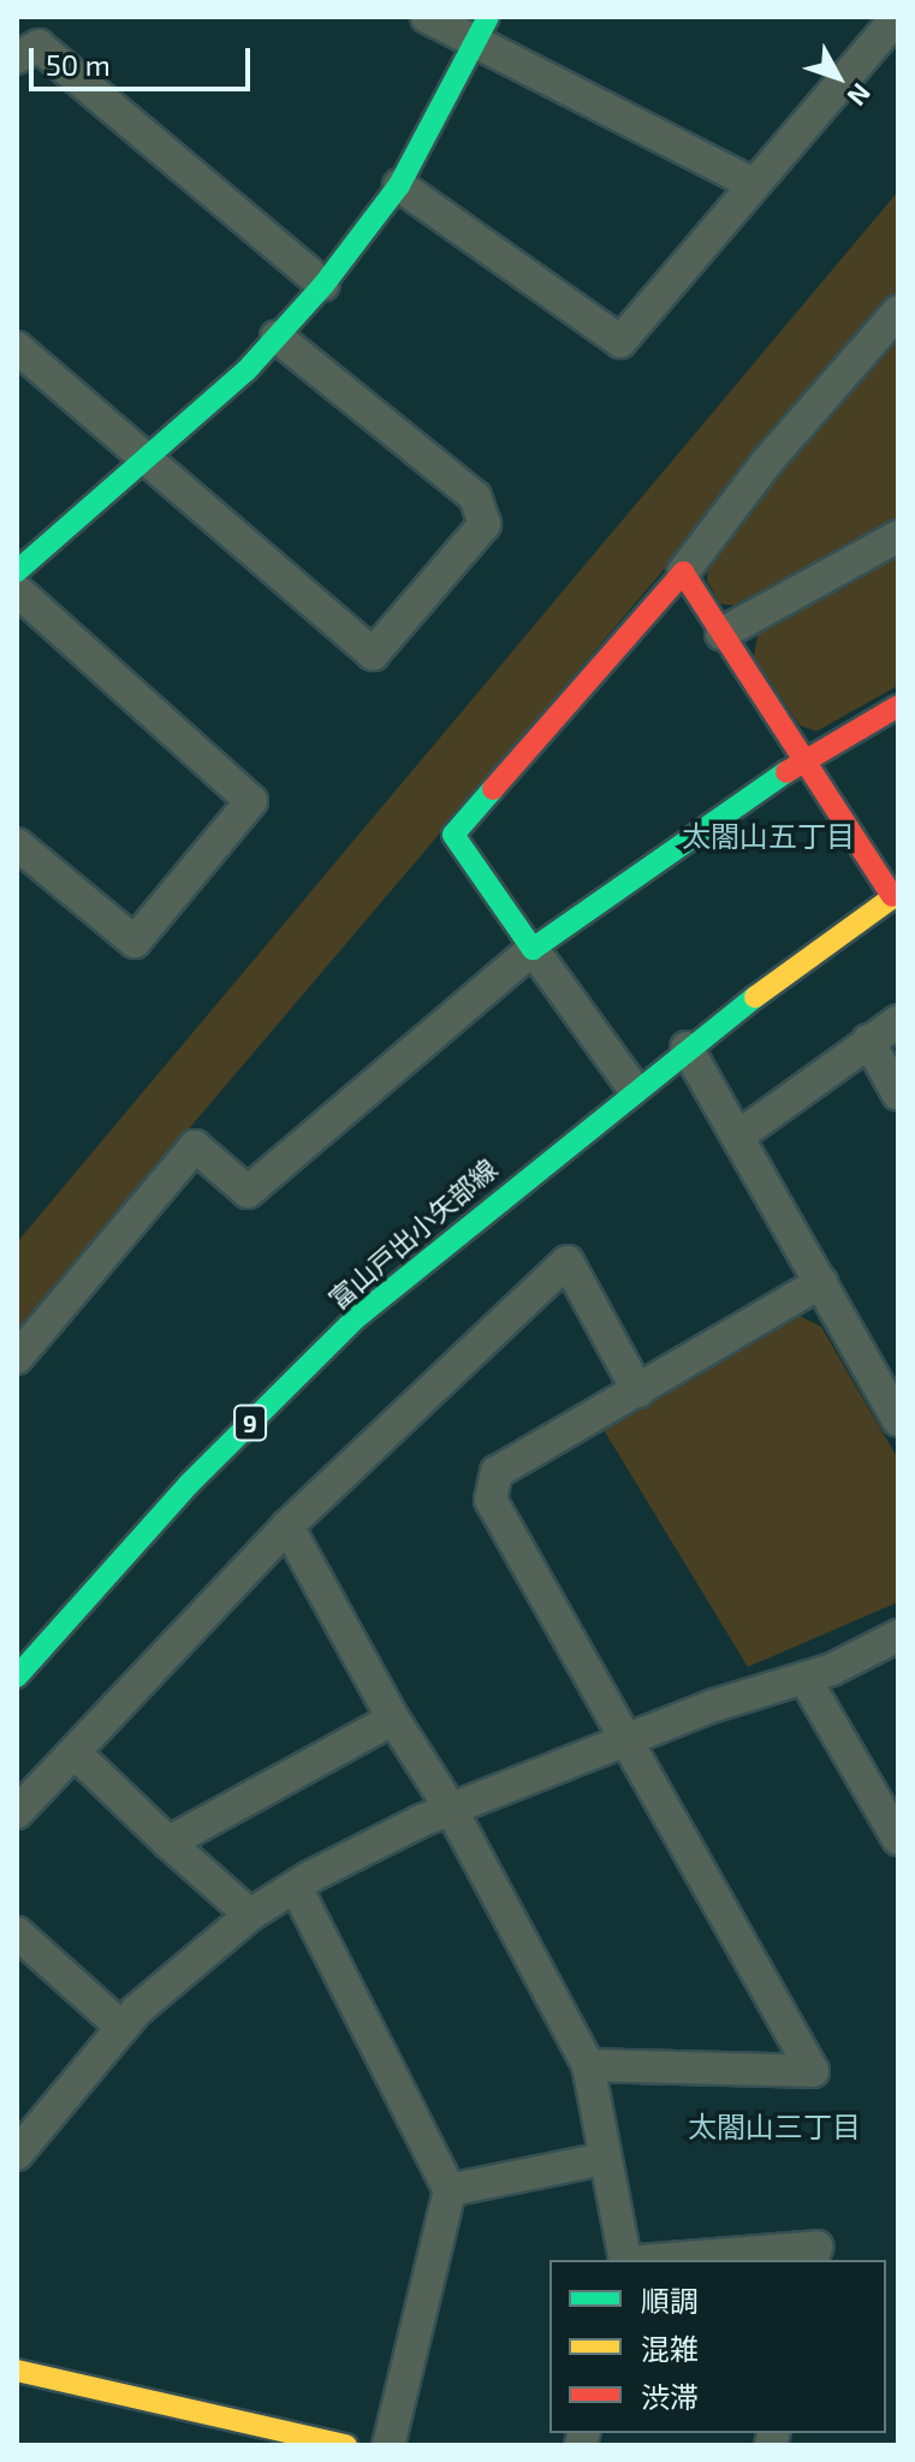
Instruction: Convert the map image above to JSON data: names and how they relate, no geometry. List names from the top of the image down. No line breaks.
{"streets":{"street":["富山戸出小矢部線","9"]},"districts":["太閤山五丁目","太閤山三丁目"],"legend":["順調","混雑","渋滞"],"scale_bar":"50 m","north":"bottom right"}
